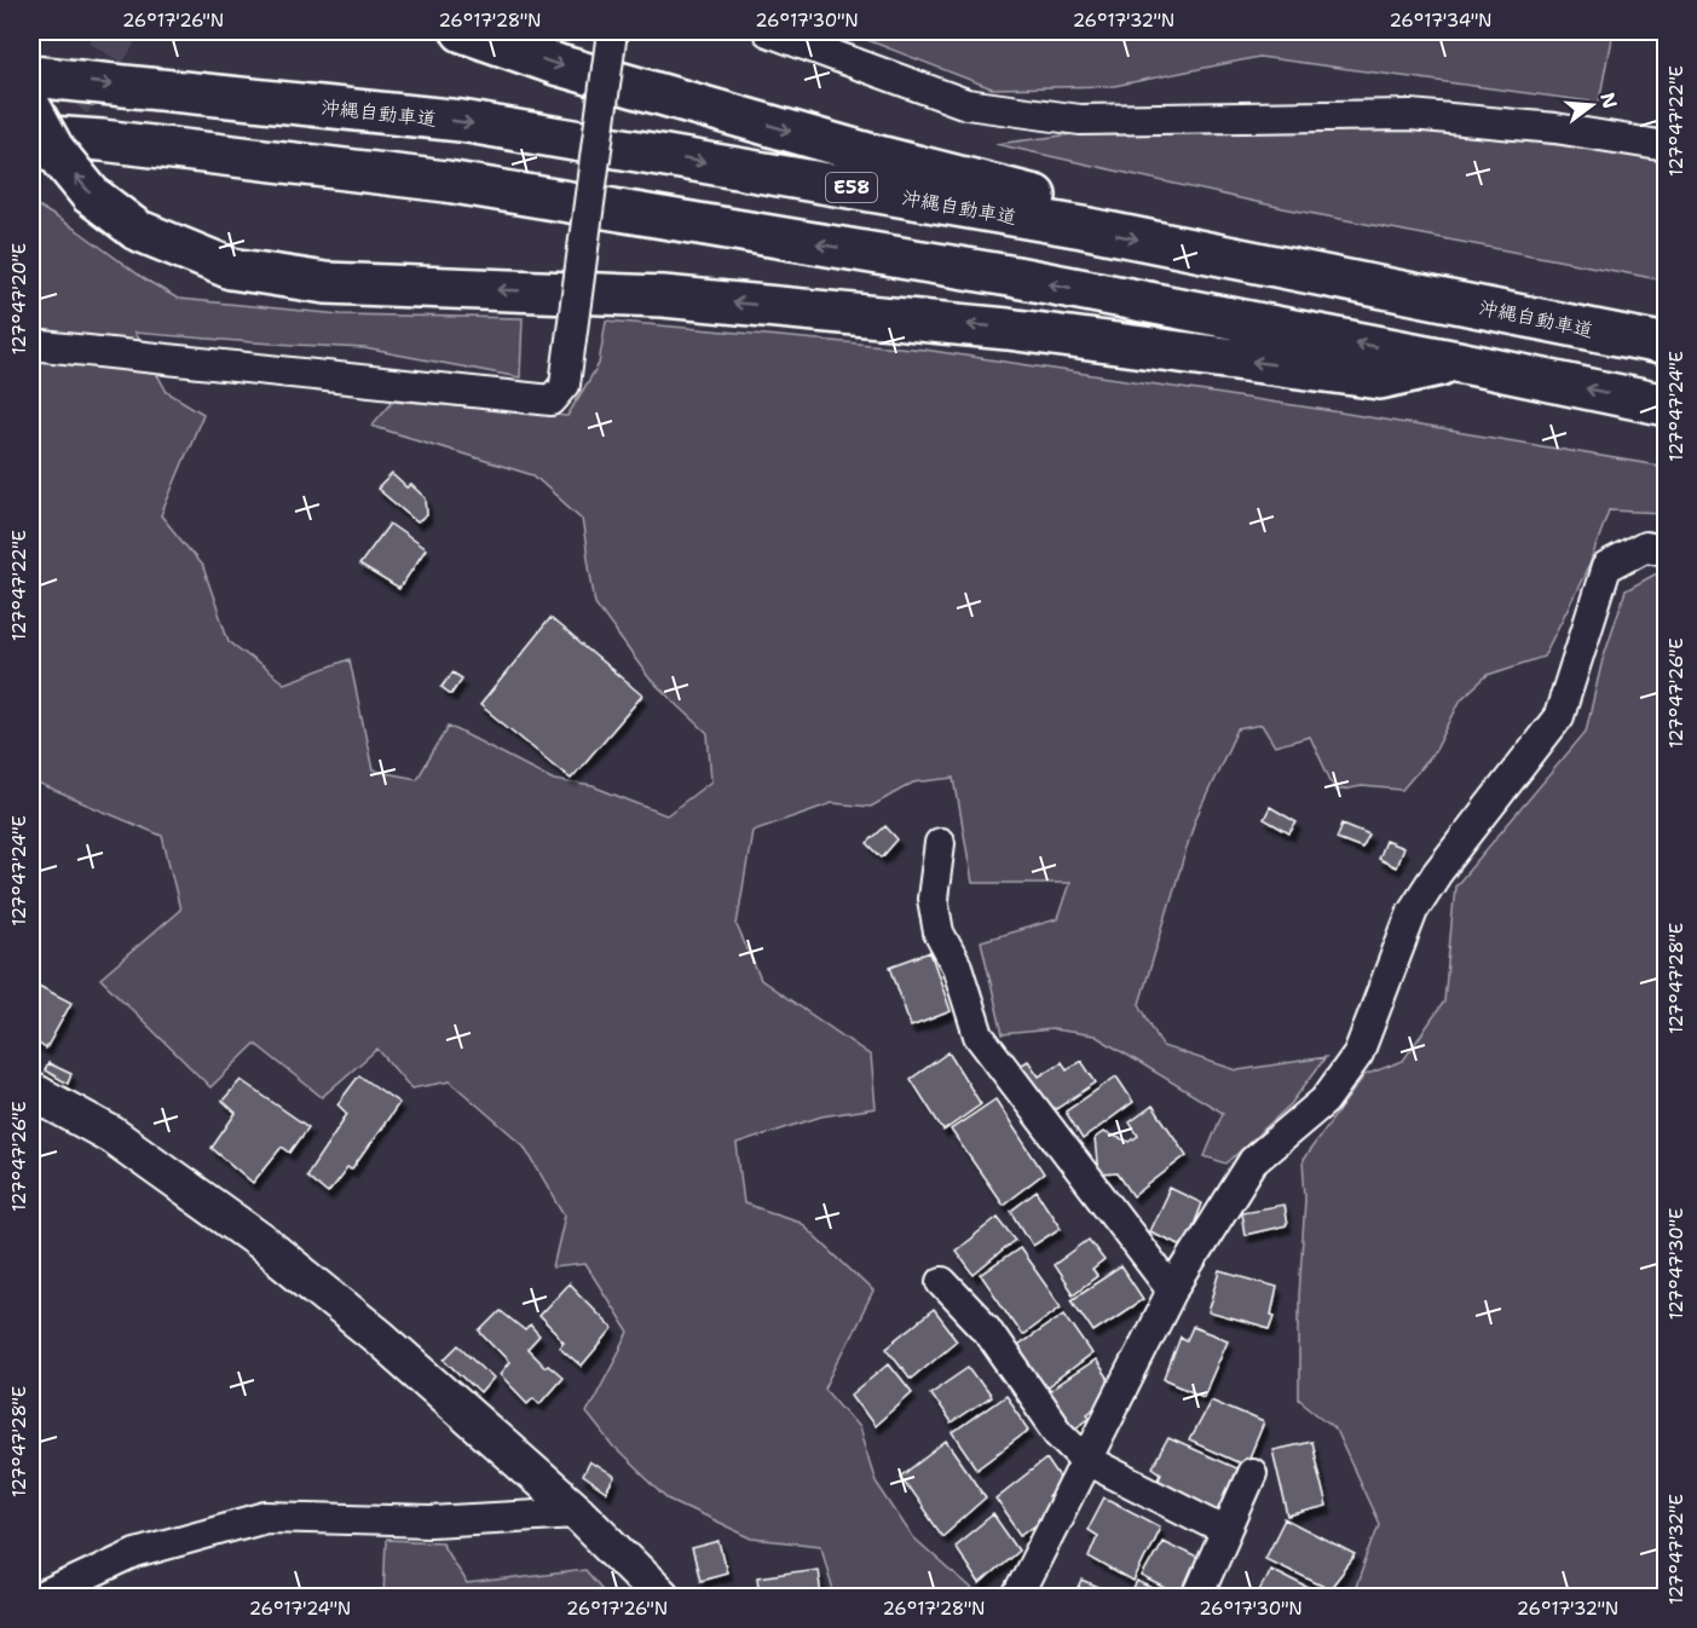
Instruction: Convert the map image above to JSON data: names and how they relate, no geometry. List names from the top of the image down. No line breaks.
{"streets":{"highway":["沖縄自動車道","E58"]},"north":"right","coordinates":["26°17'26\"N","26°17'28\"N","26°17'30\"N","26°17'32\"N","26°17'34\"N","127°47'22\"E","127°47'20\"E","127°47'24\"E","127°47'26\"E","127°47'28\"E","127°47'30\"E","127°47'32\"E","26°17'24\"N"]}
